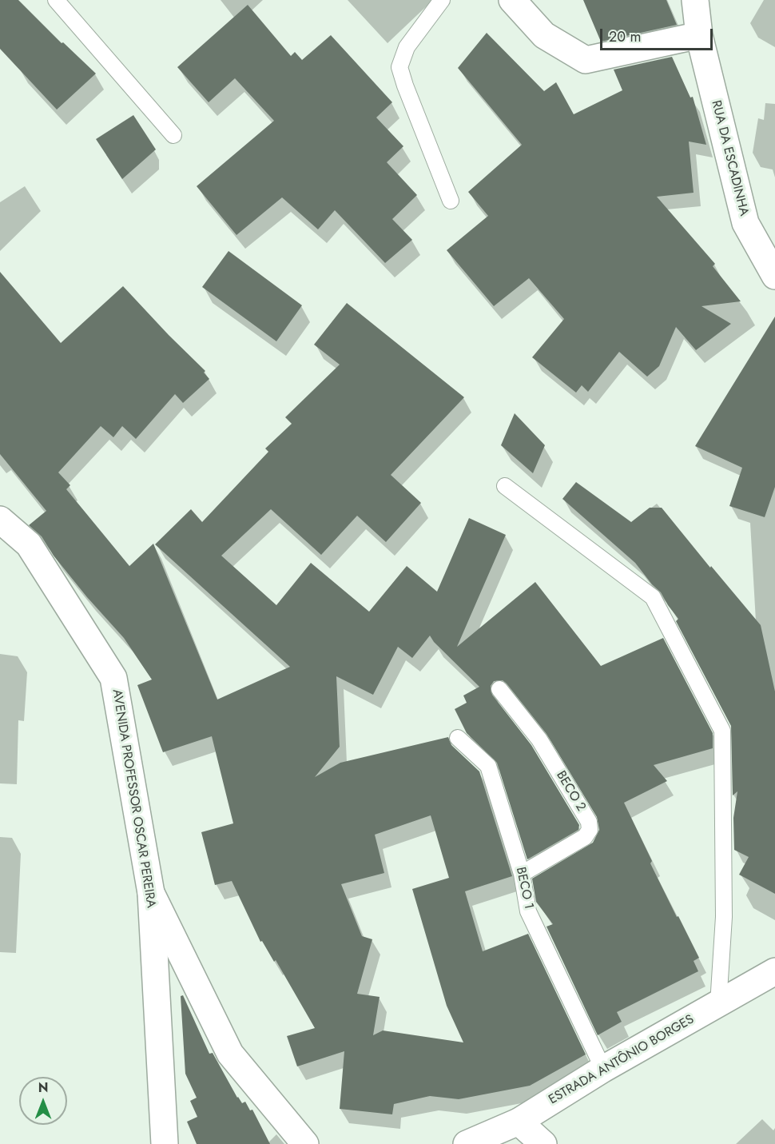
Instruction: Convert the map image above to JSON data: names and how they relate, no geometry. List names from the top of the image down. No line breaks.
{"streets":{"street":["RUA DA ESCADINHA","AVENIDA PROFESSOR OSCAR PEREIRA","ESTRADA ANTÔNIO BORGES"],"lane":["BECO 2","BECO 1"]},"crossings":[["BECO 2","BECO 1"],["BECO 1","ESTRADA ANTÔNIO BORGES"]],"scale_bar":"20 m","north":"top"}
